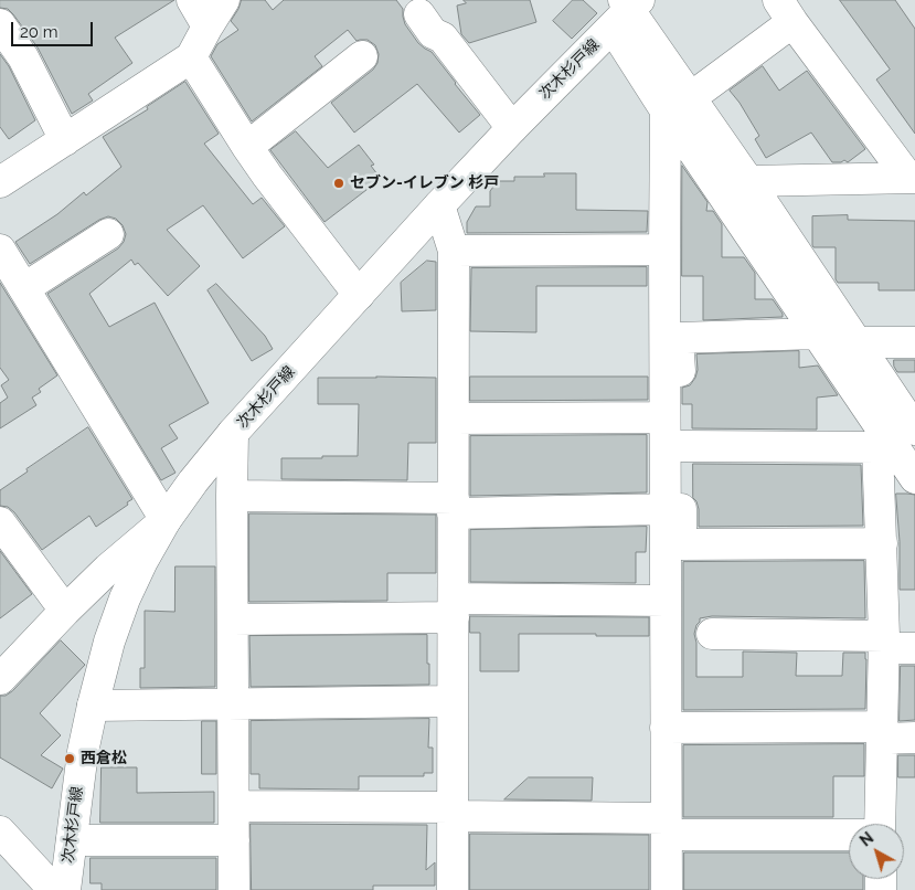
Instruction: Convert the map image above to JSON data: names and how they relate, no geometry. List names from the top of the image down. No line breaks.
{"streets":{"street":["次木杉戸線"]},"places":["セブン-イレブン 杉戸","西倉松"],"scale_bar":"20 m","north":"top left"}
